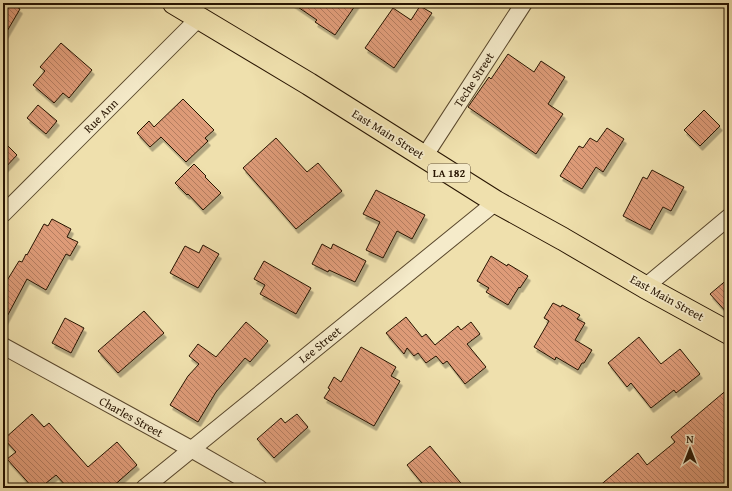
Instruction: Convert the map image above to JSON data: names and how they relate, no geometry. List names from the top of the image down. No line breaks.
{"streets":{"main road":["East Main Street","LA 182"],"street":["Teche Street","Rue Ann","Lee Street","Charles Street"]},"crossings":[["Teche Street","East Main Street"],["Rue Ann","East Main Street"],["East Main Street","Lee Street"],["Lee Street","Charles Street"]],"north":"top"}
